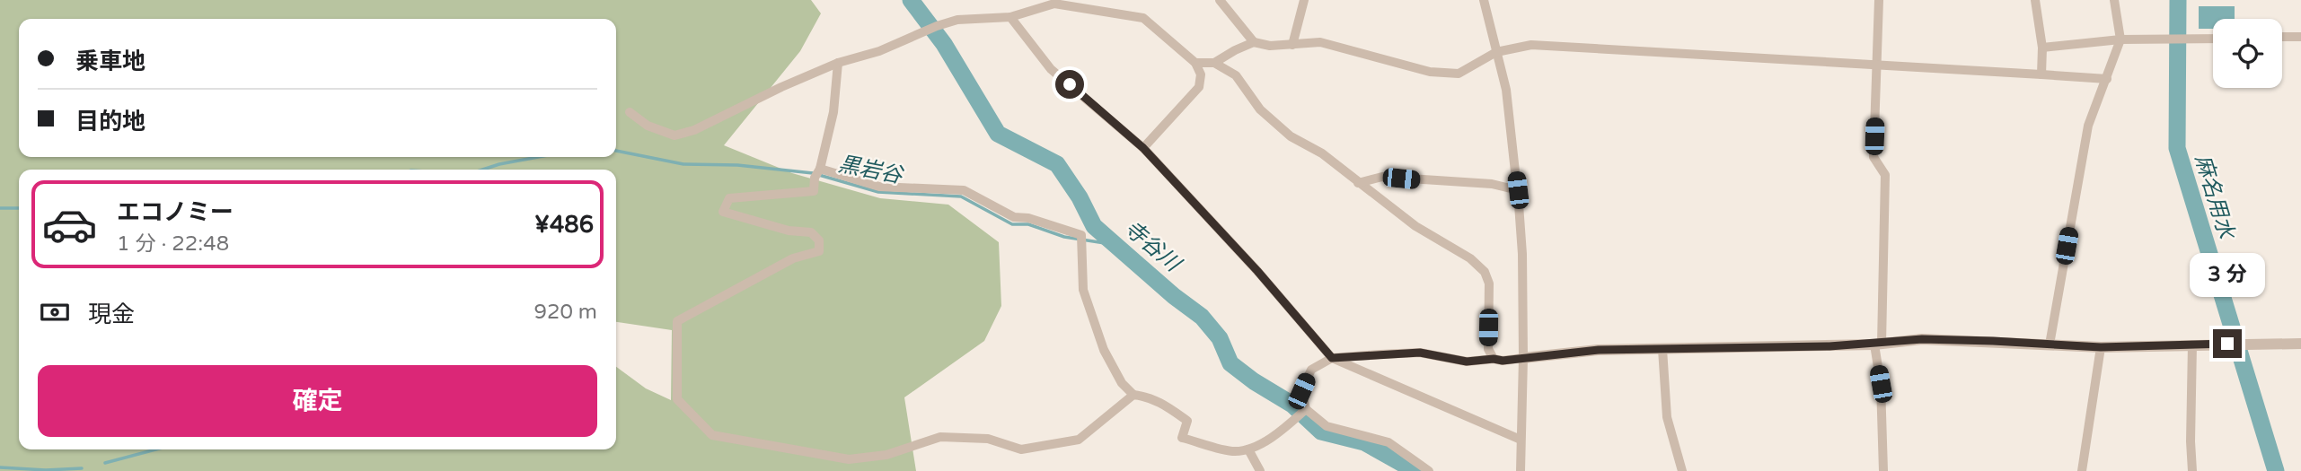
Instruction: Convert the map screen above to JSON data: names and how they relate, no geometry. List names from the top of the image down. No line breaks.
{"water":["黒岩谷","麻名用水","寺谷川"],"page":{"banner":["乗車地","目的地"],"list":[{"name":"エコノミー","note":"1 分 · 22:48","value":"¥486"}],"bubble":"3 分","pay":["現金","920 m"],"buttons":"確定"}}
